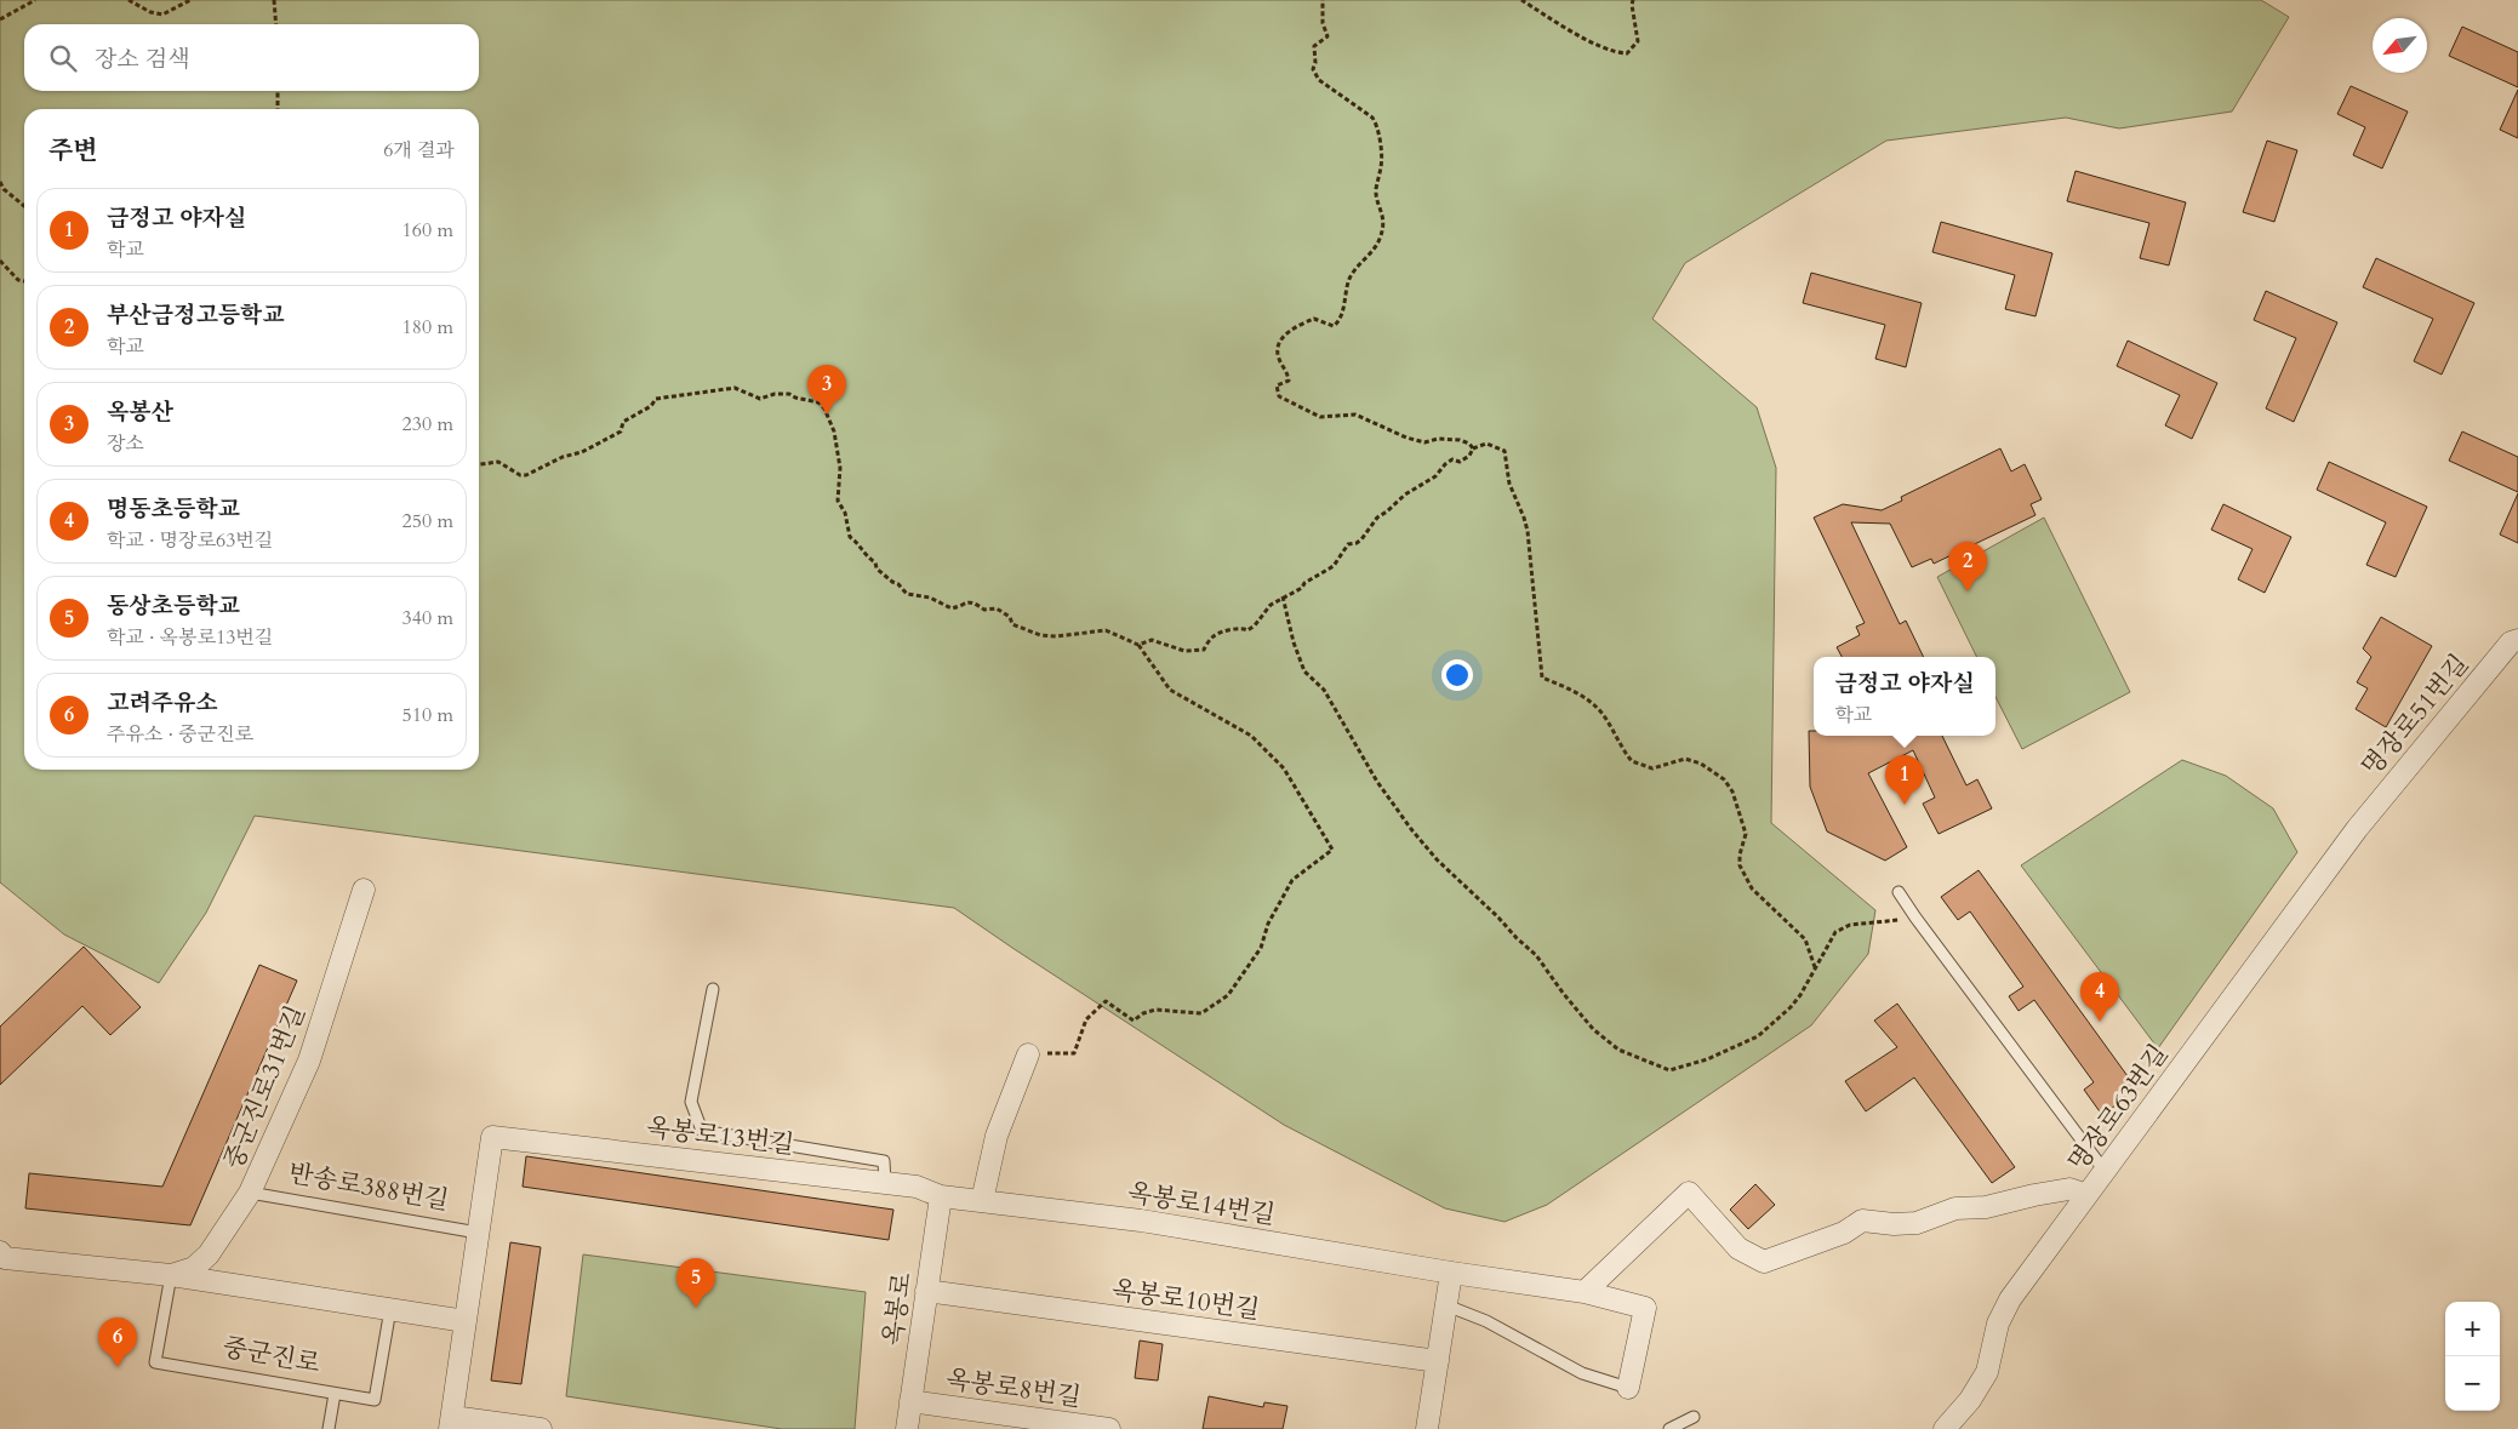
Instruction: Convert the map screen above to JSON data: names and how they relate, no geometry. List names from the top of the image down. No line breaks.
{"streets":{"street":["명장로51번길","중군진로31번길","명장로63번길","옥봉로13번길","반송로388번길","옥봉로14번길","옥봉로10번길","옥봉로","옥봉로8번길"],"lane":["중군진로"]},"crossings":[["명장로51번길","명장로63번길"],["중군진로31번길","반송로388번길"],["중군진로31번길","중군진로"],["옥봉로13번길","반송로388번길"],["옥봉로13번길","옥봉로14번길"],["옥봉로13번길","옥봉로"],["옥봉로14번길","옥봉로"],["옥봉로10번길","옥봉로"],["옥봉로","옥봉로8번길"]],"north":"bottom left","page":{"search":"장소 검색","heading":["주변","6개 결과"],"list":[{"mark":"1","name":"금정고 야자실","note":"학교","value":"160 m"},{"mark":"2","name":"부산금정고등학교","note":"학교","value":"180 m"},{"mark":"3","name":"옥봉산","note":"장소","value":"230 m"},{"mark":"4","name":"명동초등학교","note":"학교 · 명장로63번길","value":"250 m"},{"mark":"5","name":"동상초등학교","note":"학교 · 옥봉로13번길","value":"340 m"},{"mark":"6","name":"고려주유소","note":"주유소 · 중군진로","value":"510 m"}],"pins":["3","2","1","4","5","6"],"popup":["금정고 야자실","학교"],"map_buttons":["+","−"]}}
